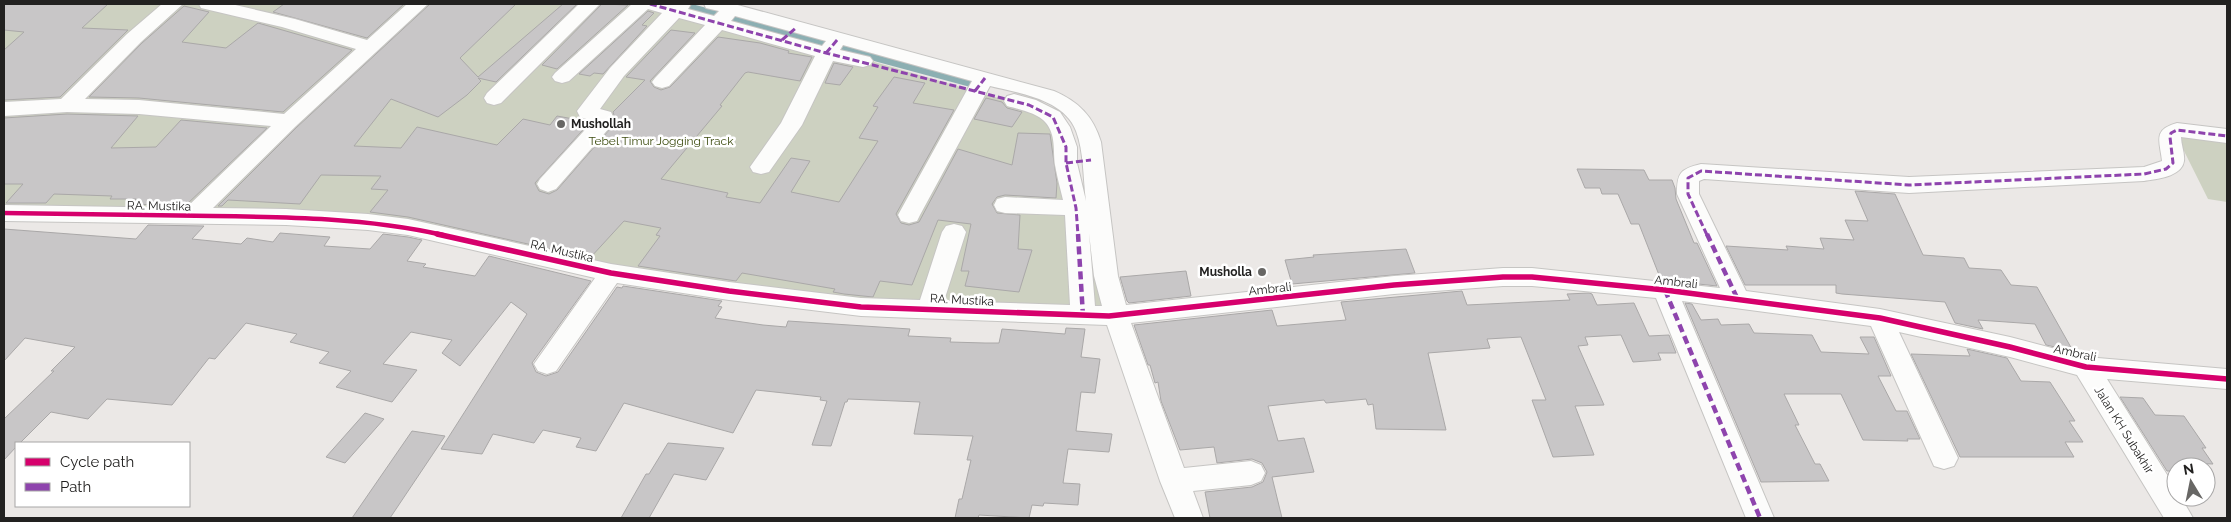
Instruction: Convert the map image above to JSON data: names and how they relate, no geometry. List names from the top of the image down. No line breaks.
{"streets":{"street":["RA. Mustika","Ambrali","Jalan KH Subakhir"]},"crossings":[["RA. Mustika","Ambrali"],["Ambrali","Jalan KH Subakhir"]],"parks":["Tebel Timur Jogging Track"],"places":["Mushollah","Musholla"],"legend":["Cycle path","Path"],"north":"top"}
